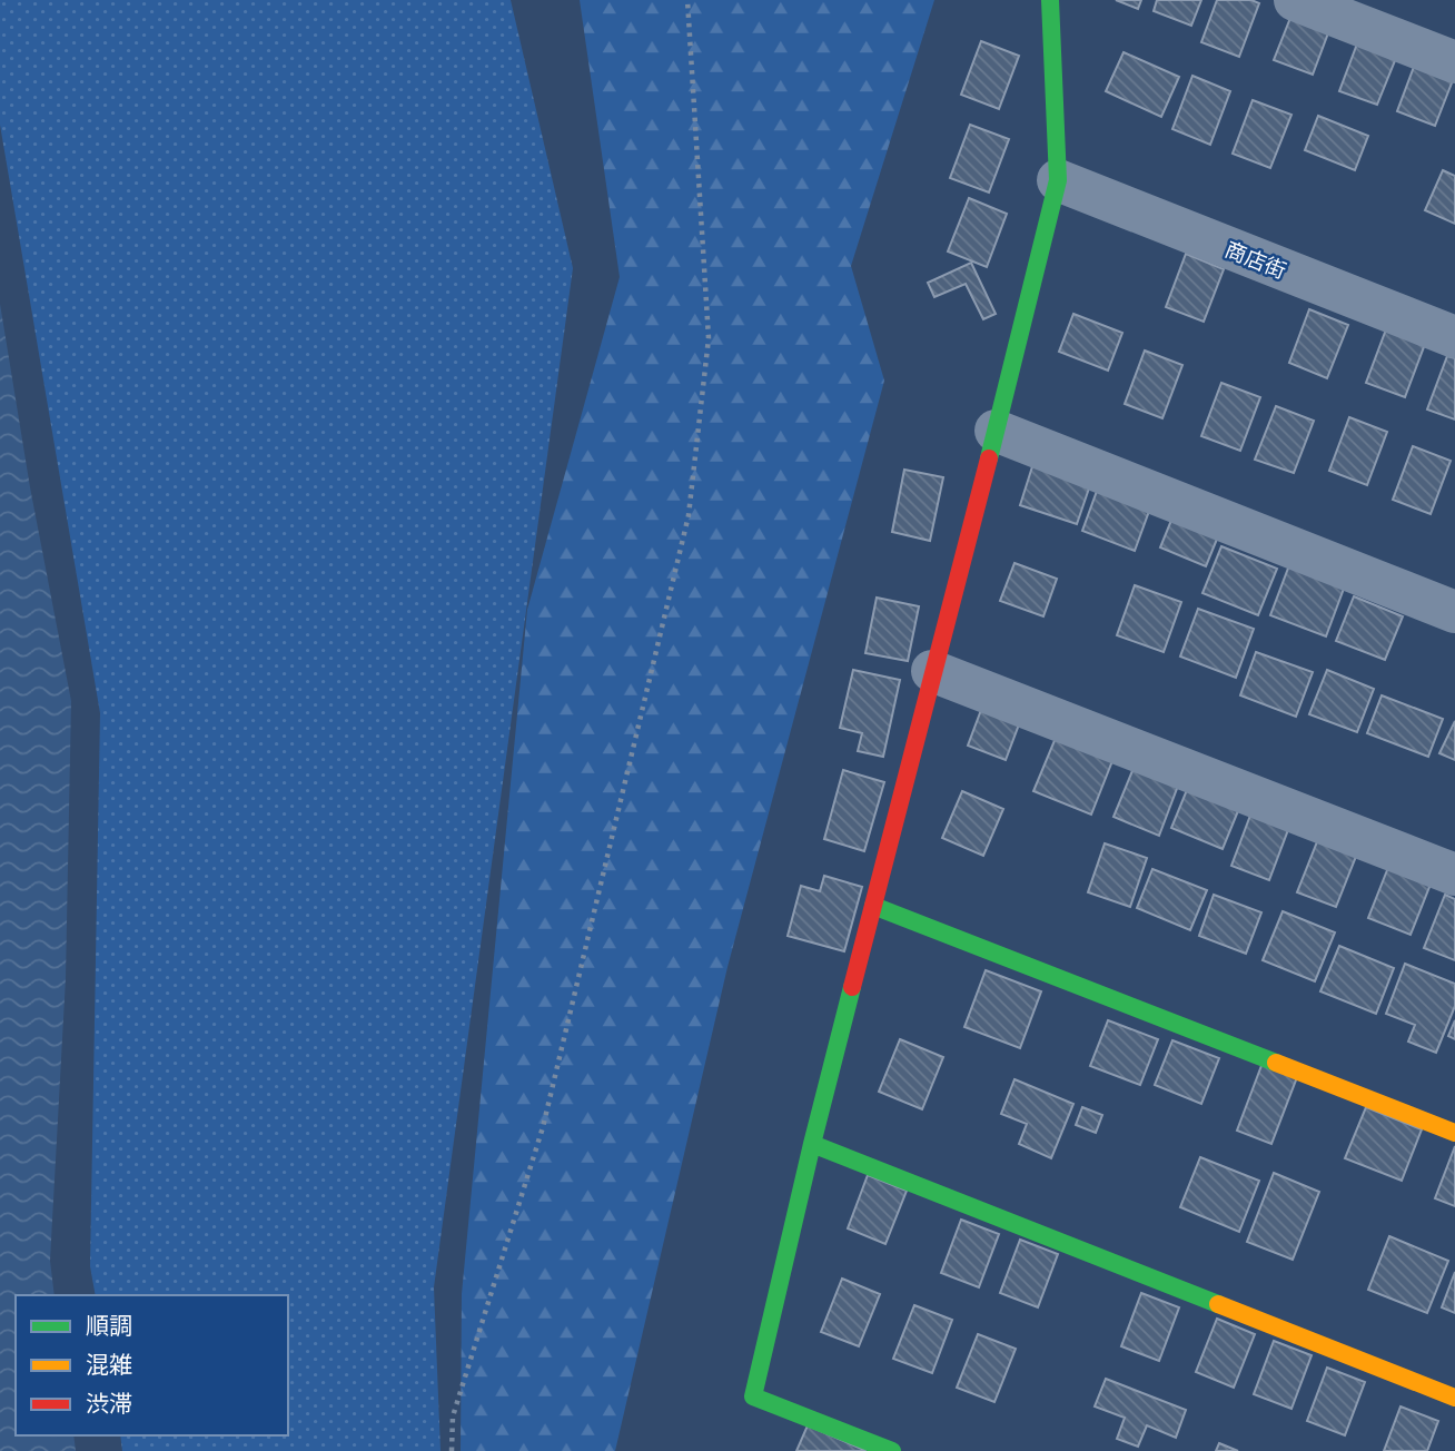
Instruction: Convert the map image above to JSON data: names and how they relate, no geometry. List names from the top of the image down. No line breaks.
{"streets":{"street":["商店街"]},"legend":["順調","混雑","渋滞"]}
